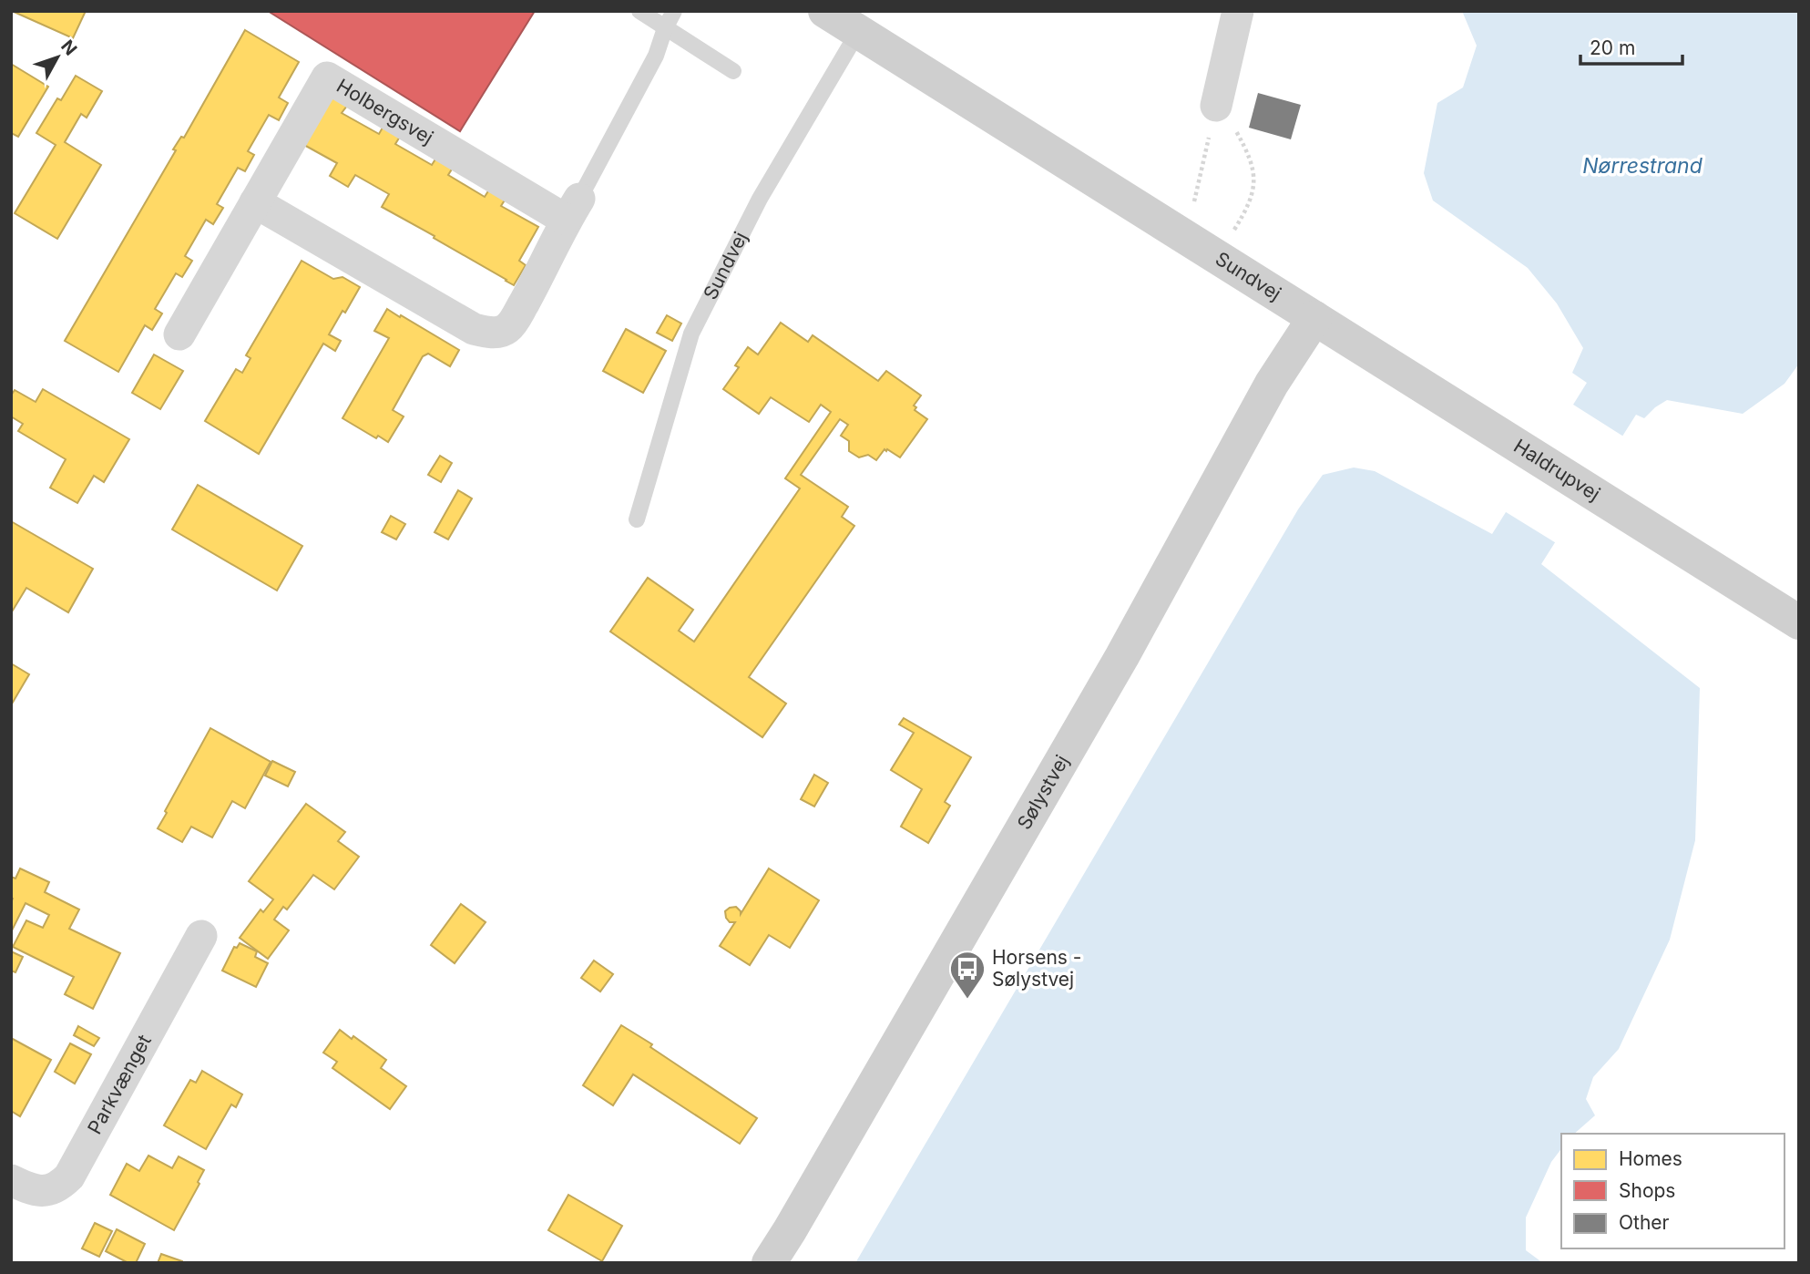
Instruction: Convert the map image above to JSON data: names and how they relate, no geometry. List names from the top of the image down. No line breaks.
{"streets":{"main road":["Sundvej","Haldrupvej","Sølystvej"],"street":["Holbergsvej","Parkvænget"]},"crossings":[["Sundvej","Haldrupvej"],["Sundvej","Sølystvej"],["Haldrupvej","Sølystvej"]],"water":["Nørrestrand"],"places":{"bus stop":["Horsens - Sølystvej"]},"legend":["Homes","Shops","Other"],"scale_bar":"20 m","north":"top right"}
